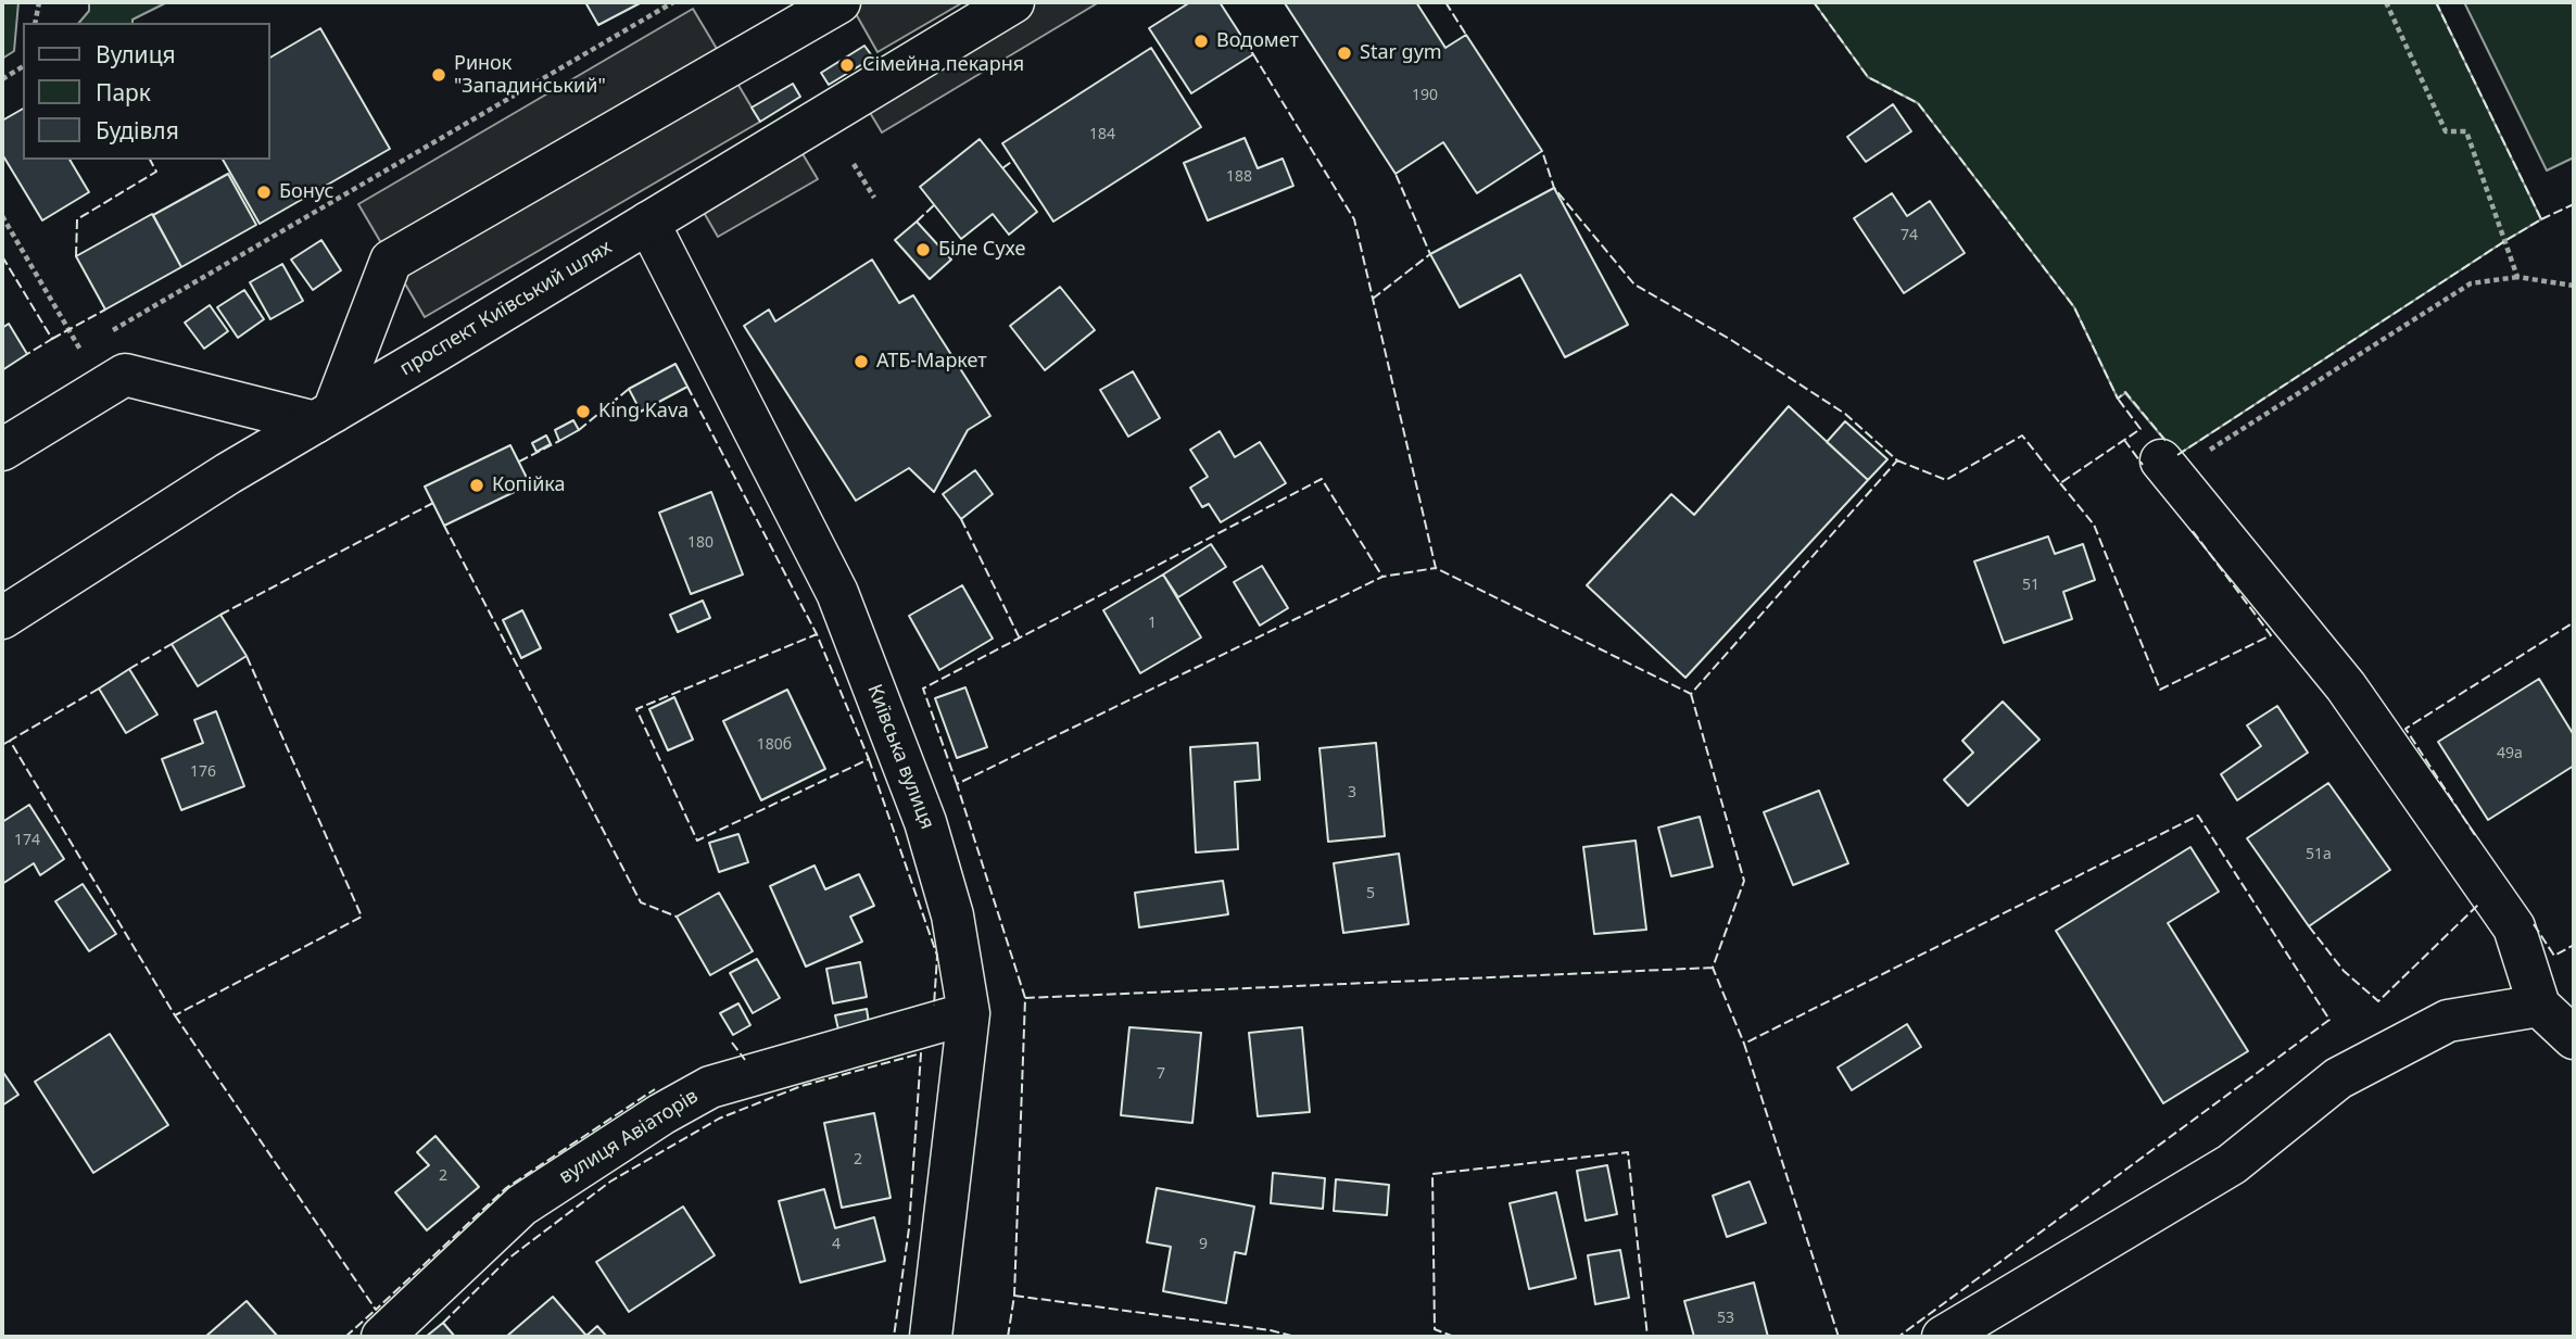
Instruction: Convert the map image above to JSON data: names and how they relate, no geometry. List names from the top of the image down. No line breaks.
{"streets":{"street":["проспект Київський шлях","Київська вулиця","вулиця Авіаторів"]},"crossings":[["проспект Київський шлях","Київська вулиця"],["Київська вулиця","вулиця Авіаторів"]],"places":["Водомет","Star gym","Сімейна пекарня","Ринок \"Западинський\"","Бонус","Біле Сухе","АТБ-Маркет","King Kava","Копійка"],"house_numbers":["190","184","188","74","180","51","1","180б","49а","176","3","174","51а","5","7","2","2","4","9","53"],"legend":["Вулиця","Парк","Будівля"]}
